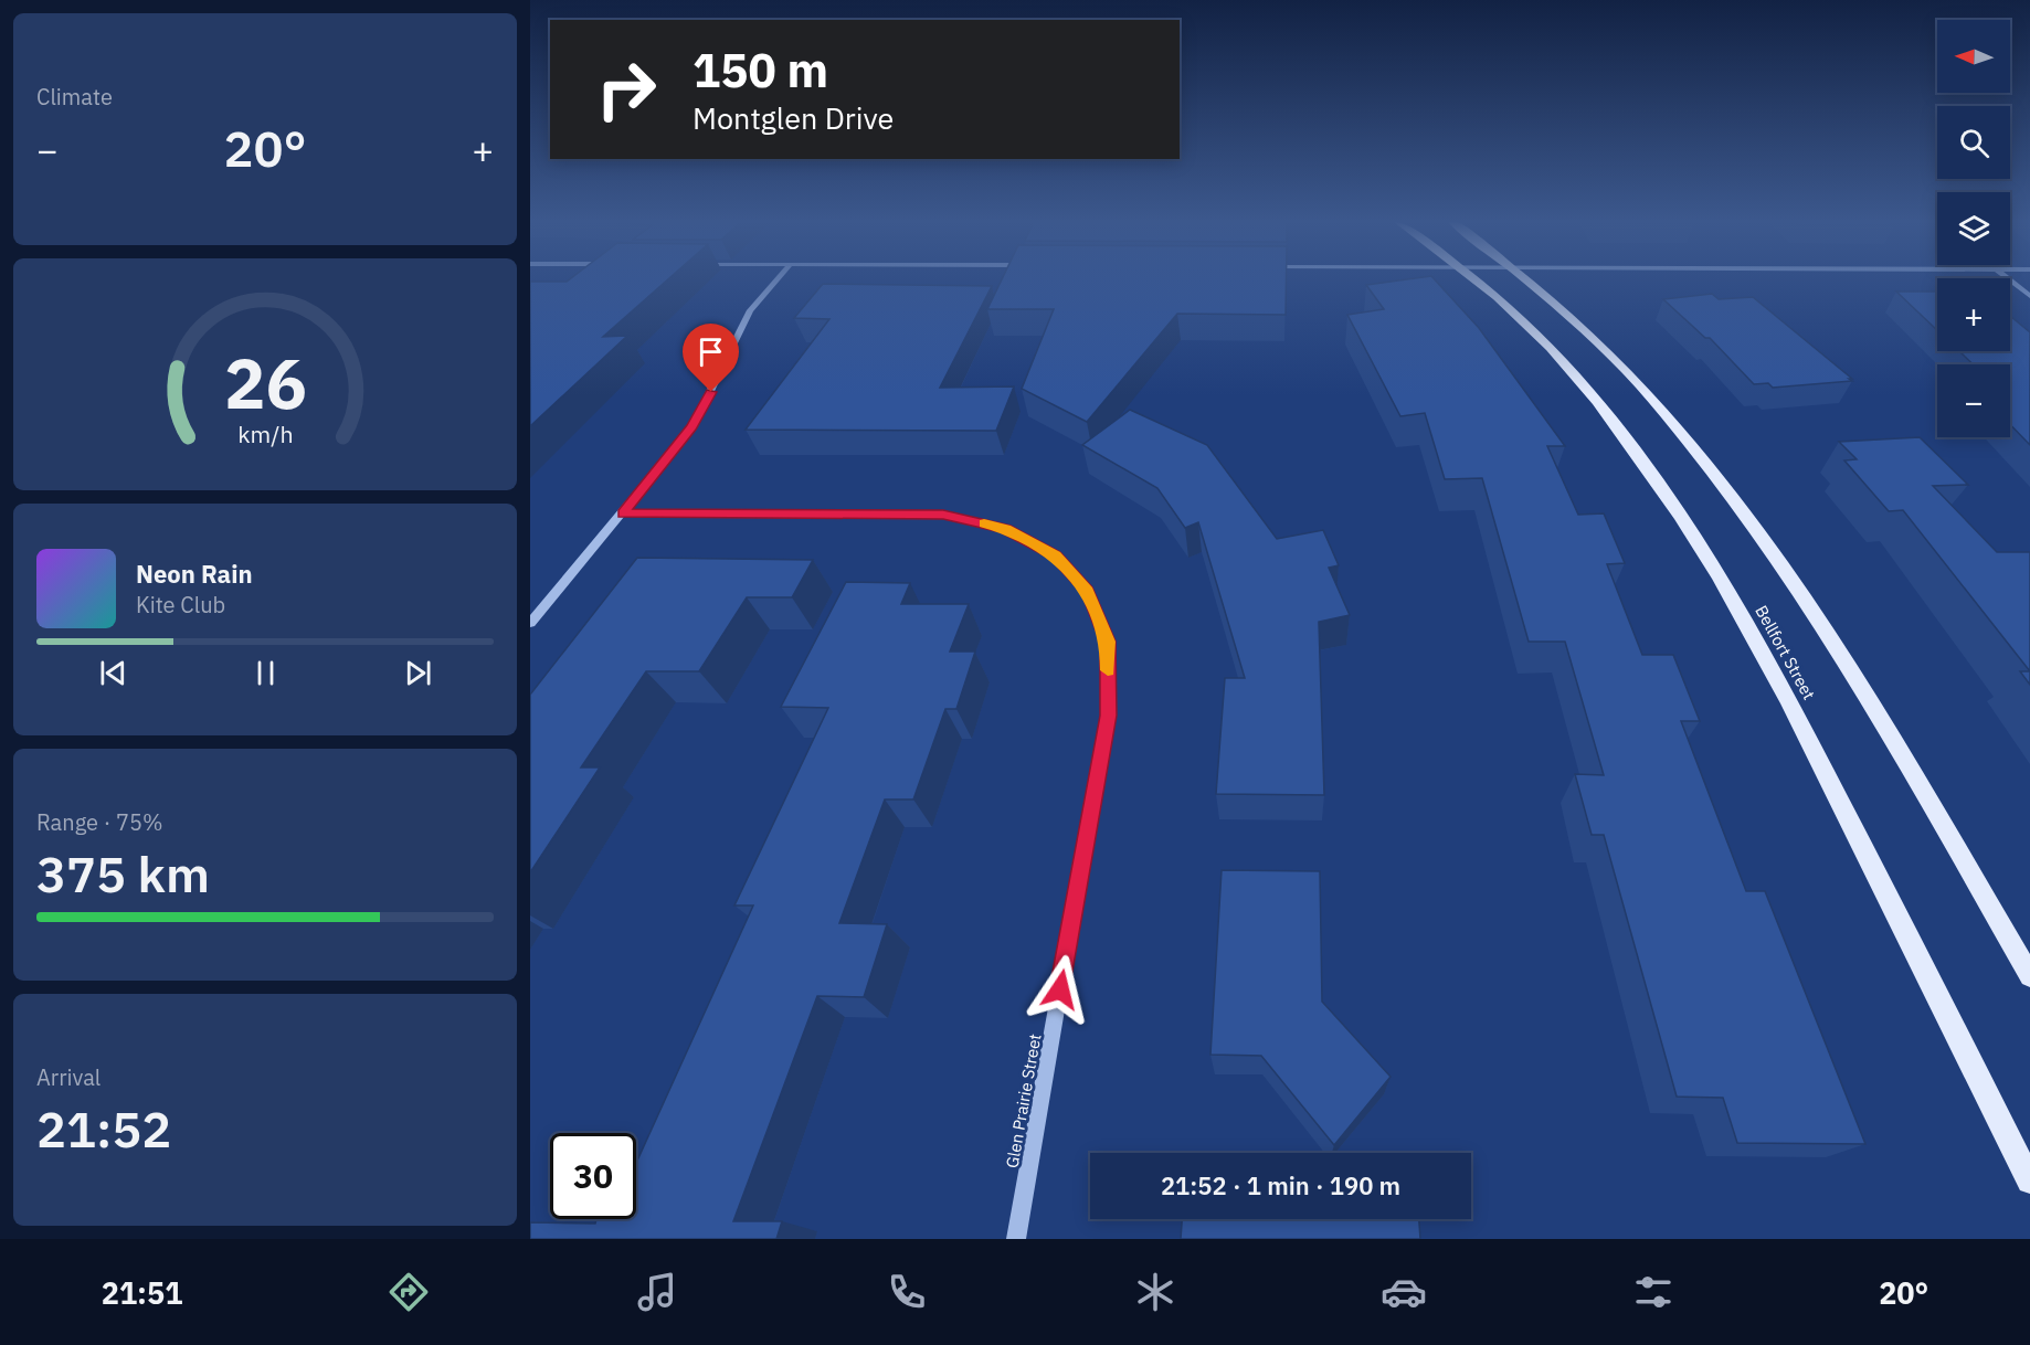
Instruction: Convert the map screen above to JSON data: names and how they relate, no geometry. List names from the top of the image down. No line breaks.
{"streets":{"main road":["Bellfort Street"],"street":["Glen Prairie Street"]},"north":"left","page":{"tile":["Climate",["Range · 75%","375 km"],["Arrival","21:52"]],"map_buttons":["+","−"],"turn":["150 m","Montglen Drive"],"heat":["−","20°","+"],"song":["Neon Rain","Kite Club"],"limit":"30","trip":"21:52 · 1 min · 190 m","tabs":["21:51","20°"],"gauge":["26","km/h"]}}
